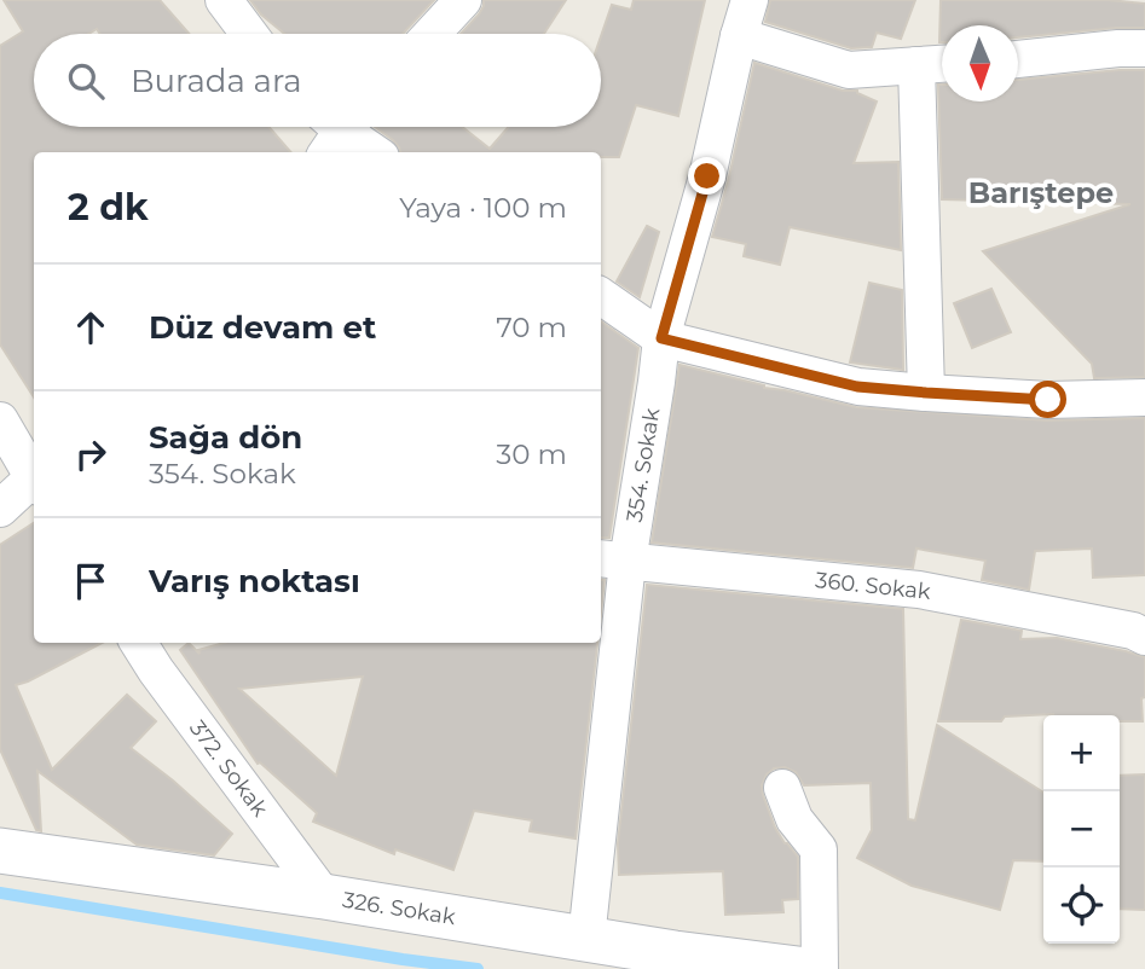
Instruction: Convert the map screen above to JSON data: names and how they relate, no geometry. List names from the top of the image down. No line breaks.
{"streets":{"street":["354. Sokak","360. Sokak","372. Sokak","326. Sokak"]},"crossings":[["354. Sokak","360. Sokak"],["354. Sokak","326. Sokak"],["372. Sokak","326. Sokak"]],"districts":["Barıştepe"],"north":"bottom","page":{"search":"Burada ara","heading":["2 dk","Yaya · 100 m"],"list":[["Düz devam et","70 m"],["Sağa dön","354. Sokak","30 m"],"Varış noktası"],"map_buttons":["+","−"]}}
